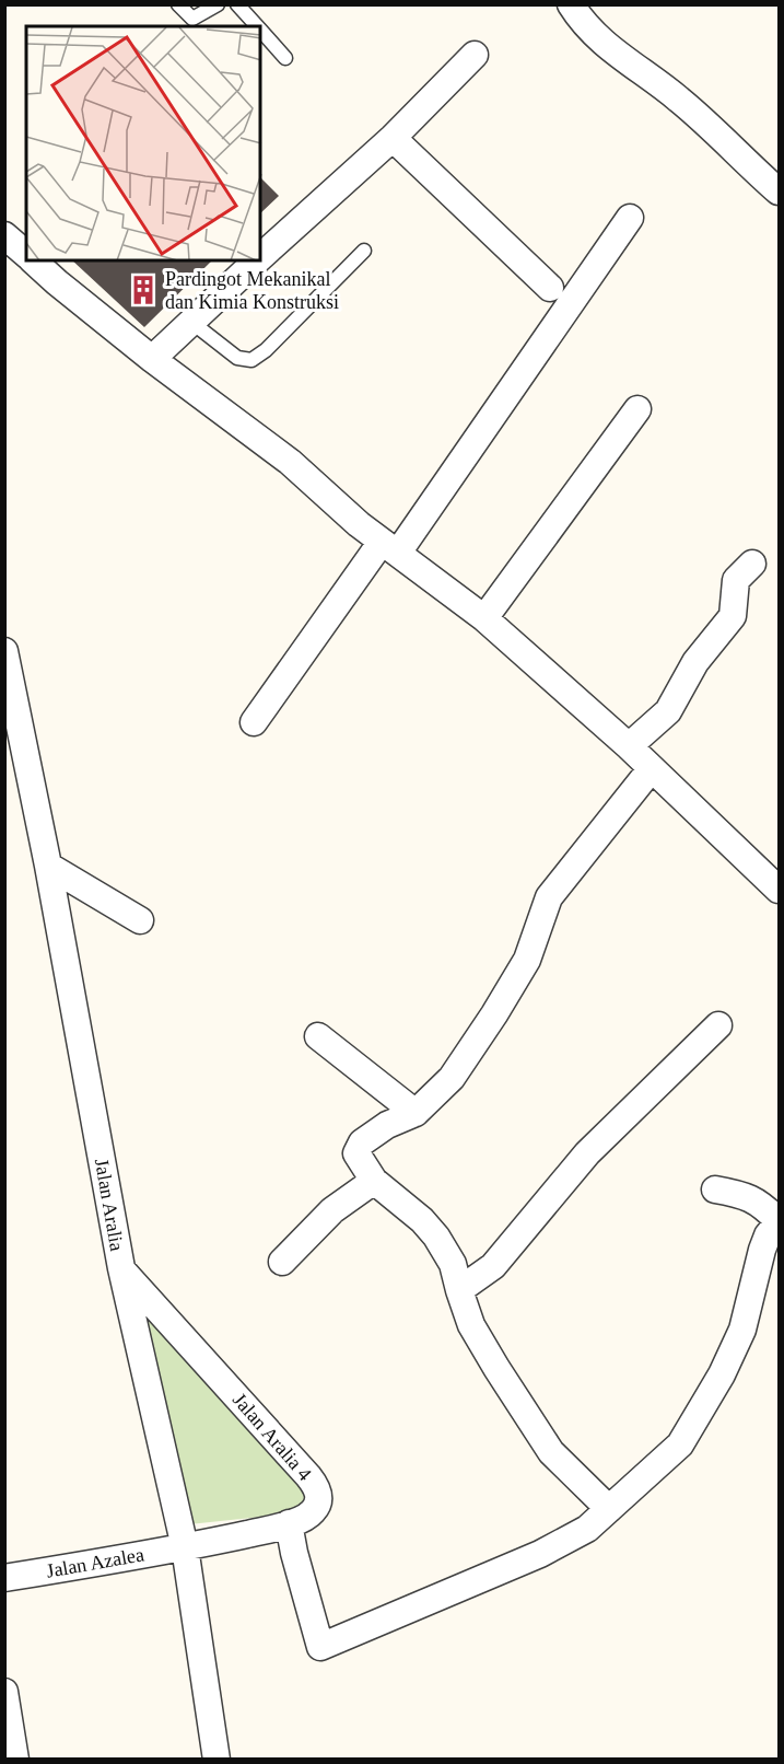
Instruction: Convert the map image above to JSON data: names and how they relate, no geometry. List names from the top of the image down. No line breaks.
{"streets":{"street":["Jalan Aralia","Jalan Aralia 4","Jalan Azalea"]},"crossings":[["Jalan Aralia","Jalan Aralia 4"],["Jalan Aralia","Jalan Azalea"],["Jalan Aralia 4","Jalan Azalea"]],"places":{"building":["Pardingot Mekanikal dan Kimia Konstruksi"]}}
